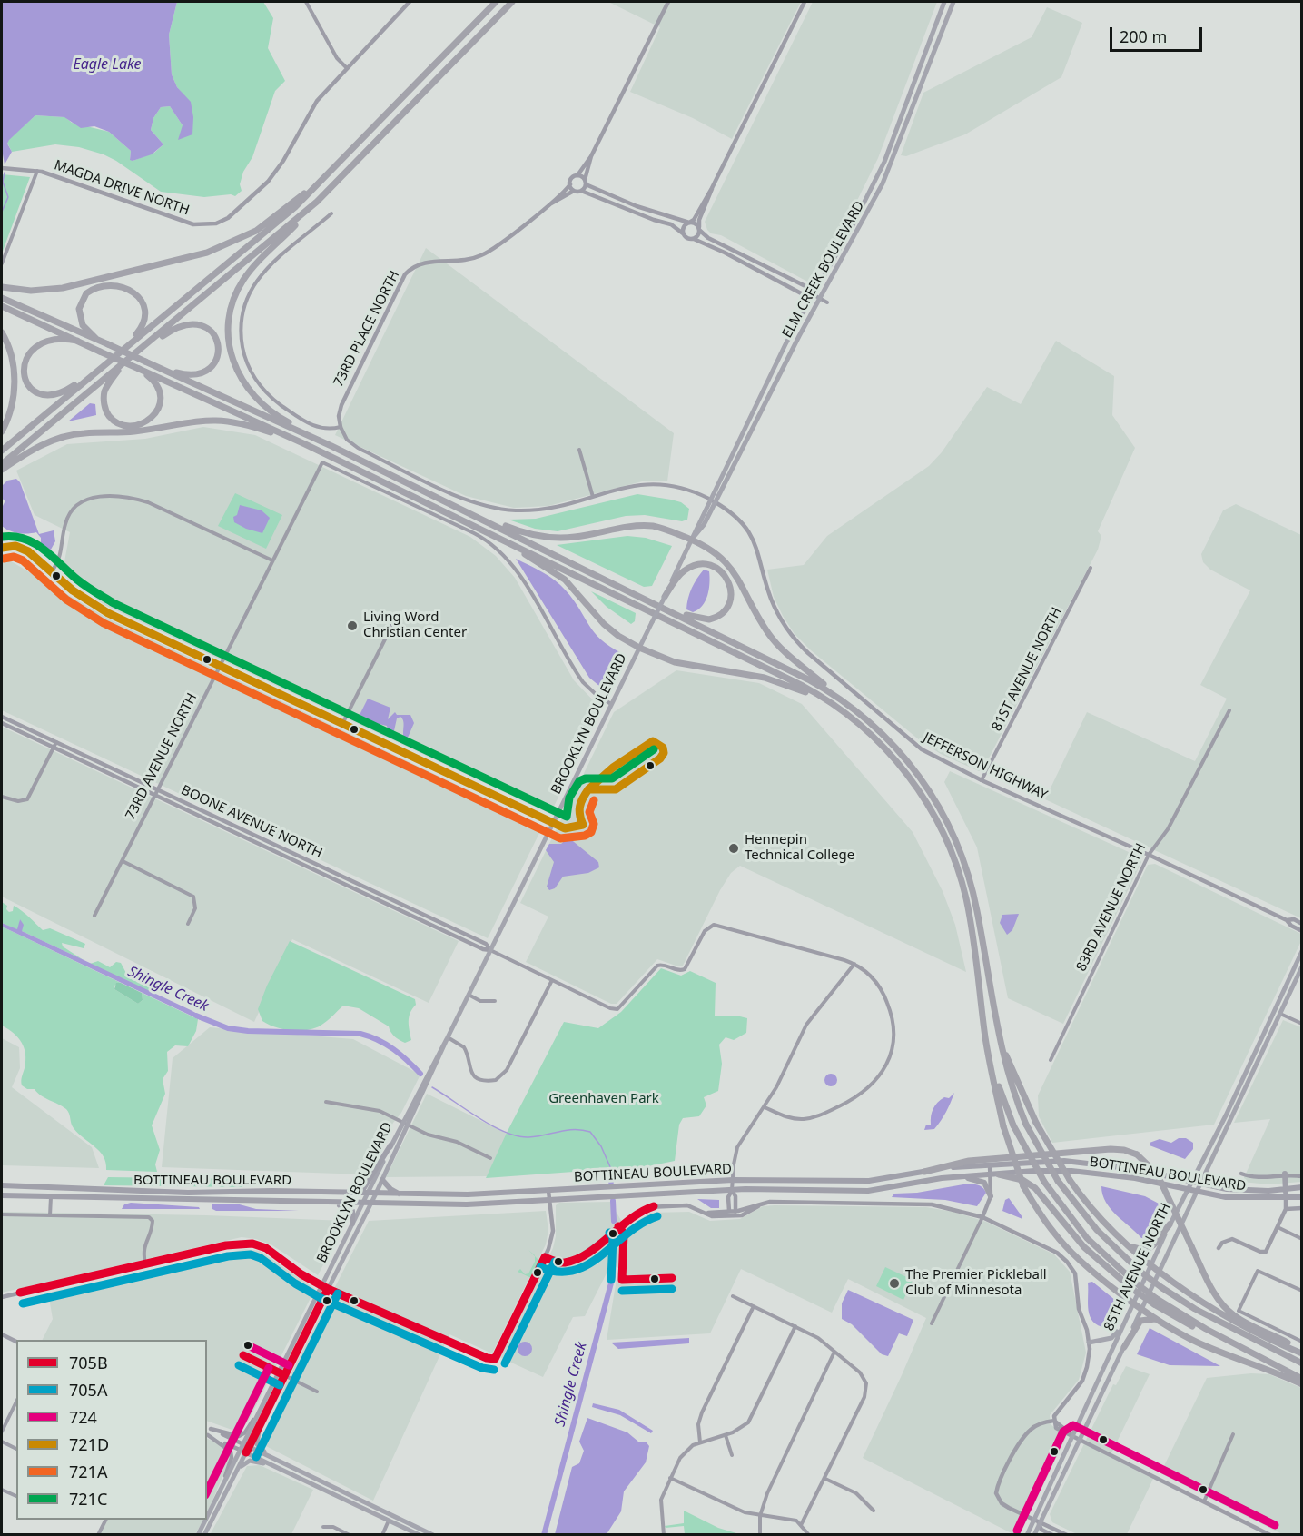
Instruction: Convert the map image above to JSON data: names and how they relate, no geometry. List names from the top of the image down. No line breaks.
{"streets":{"highway":["BOTTINEAU BOULEVARD"],"main road":["ELM CREEK BOULEVARD","BROOKLYN BOULEVARD","85TH AVENUE NORTH"],"street":["MAGDA DRIVE NORTH","73RD PLACE NORTH","81ST AVENUE NORTH","73RD AVENUE NORTH","JEFFERSON HIGHWAY","BOONE AVENUE NORTH","83RD AVENUE NORTH"]},"crossings":[["ELM CREEK BOULEVARD","BROOKLYN BOULEVARD"],["ELM CREEK BOULEVARD","JEFFERSON HIGHWAY"],["81ST AVENUE NORTH","JEFFERSON HIGHWAY"],["BROOKLYN BOULEVARD","73RD AVENUE NORTH"],["BROOKLYN BOULEVARD","BOONE AVENUE NORTH"],["BROOKLYN BOULEVARD","BOTTINEAU BOULEVARD"],["73RD AVENUE NORTH","BOONE AVENUE NORTH"],["JEFFERSON HIGHWAY","83RD AVENUE NORTH"],["BOTTINEAU BOULEVARD","85TH AVENUE NORTH"]],"water":["Eagle Lake","Shingle Creek"],"parks":["Greenhaven Park"],"places":["Living Word Christian Center","Hennepin Technical College","The Premier Pickleball Club of Minnesota"],"lines":["transit line 721C","transit line 721D","transit line 721A","transit line 705B","transit line 705A","transit line 724"],"legend":["705B","705A","724","721D","721A","721C"],"scale_bar":"200 m"}
